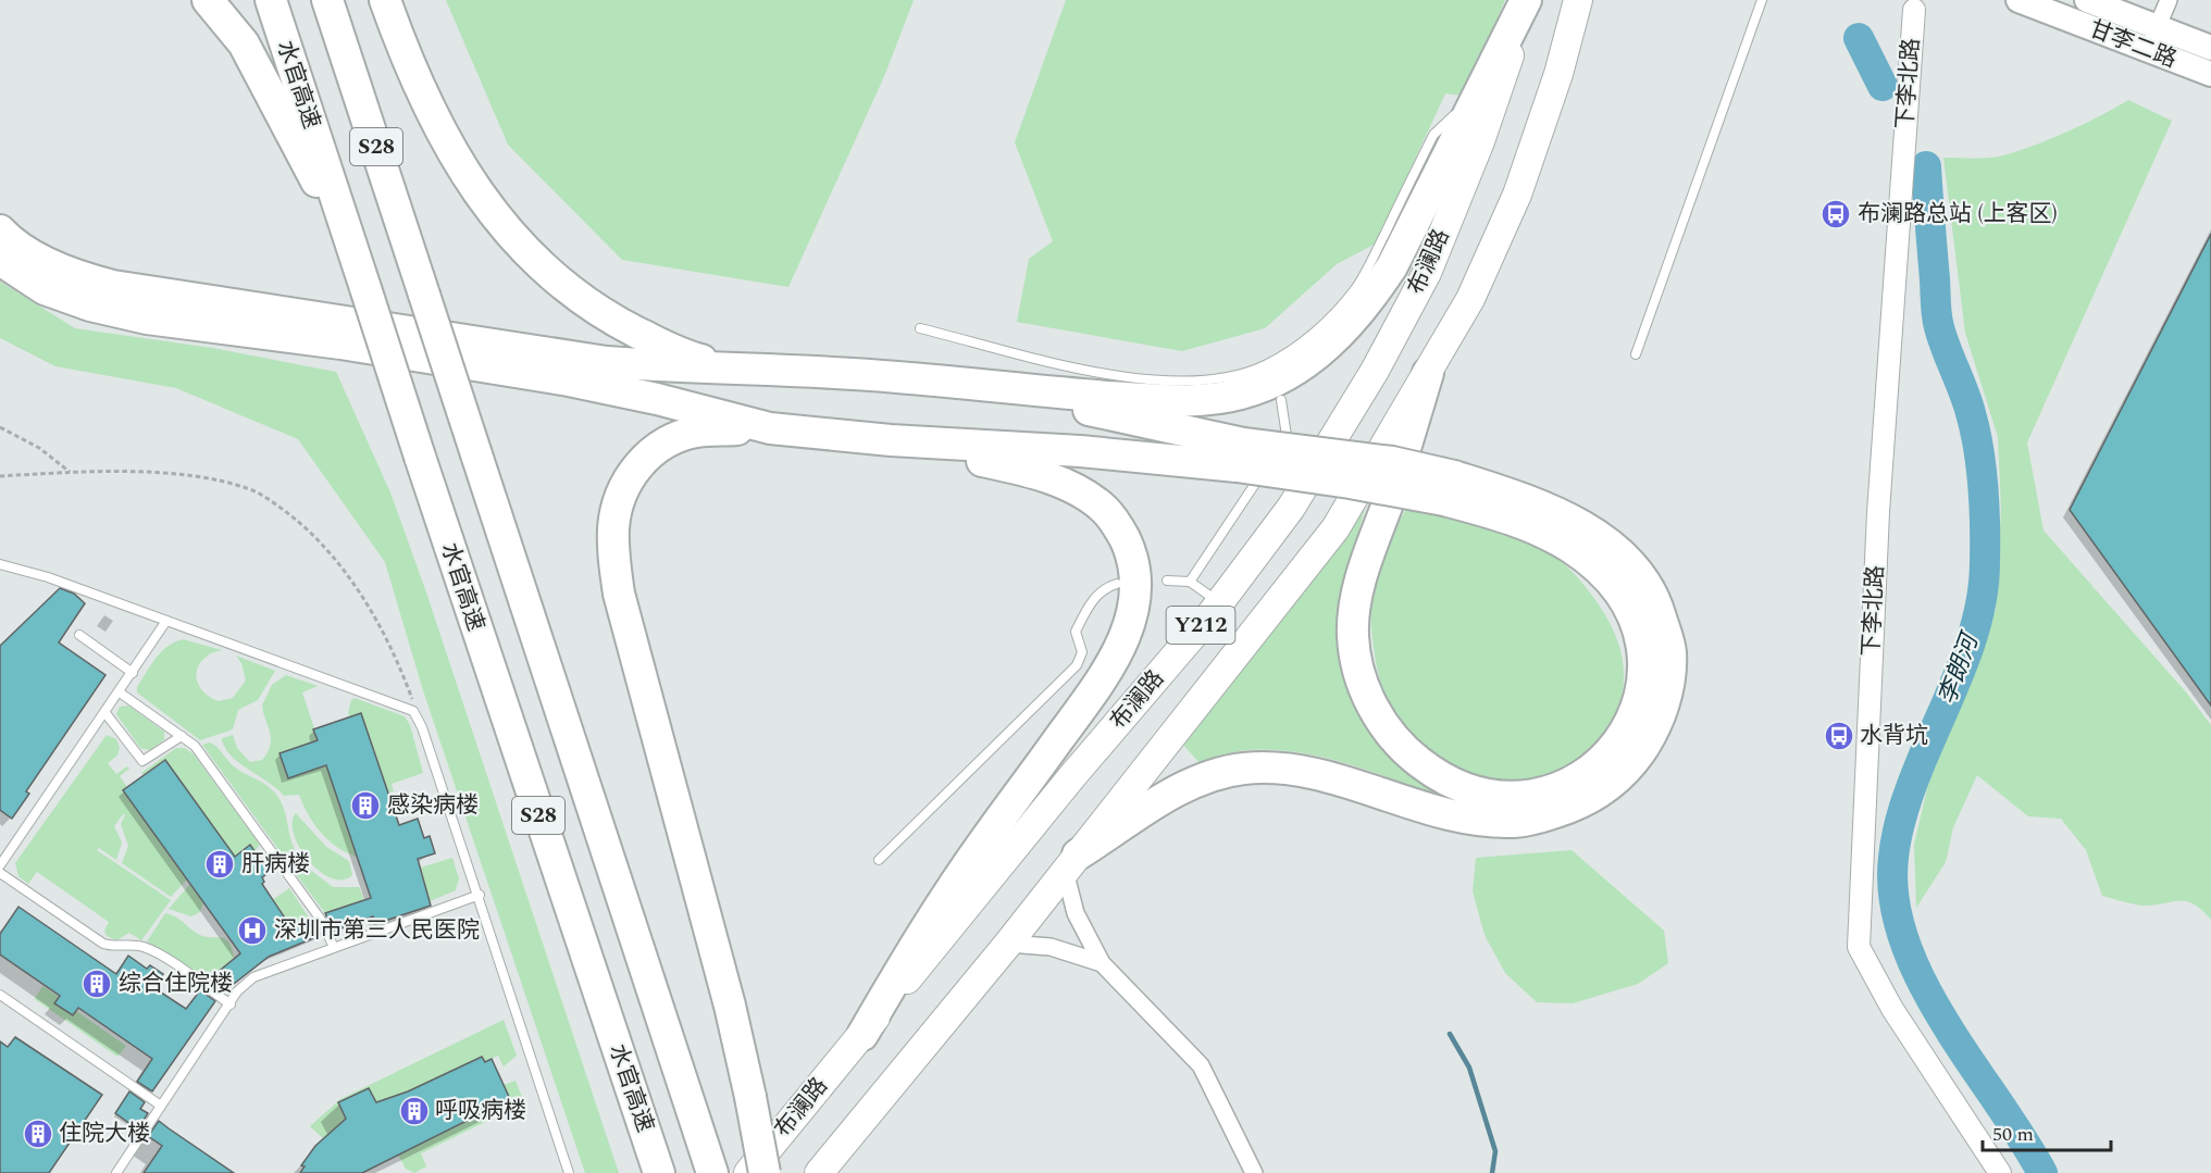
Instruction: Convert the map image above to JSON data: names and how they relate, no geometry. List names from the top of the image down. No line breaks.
{"streets":{"highway":["水官高速","S28"],"main road":["甘李二路","布澜路","Y212"],"street":["下李北路"]},"water":["李朗河"],"places":{"bus stop":["布澜路总站 (上客区)","水背坑"],"building":["感染病楼","肝病楼","综合住院楼","呼吸病楼","住院大楼"],"hospital":["深圳市第三人民医院"]},"scale_bar":"50 m"}
